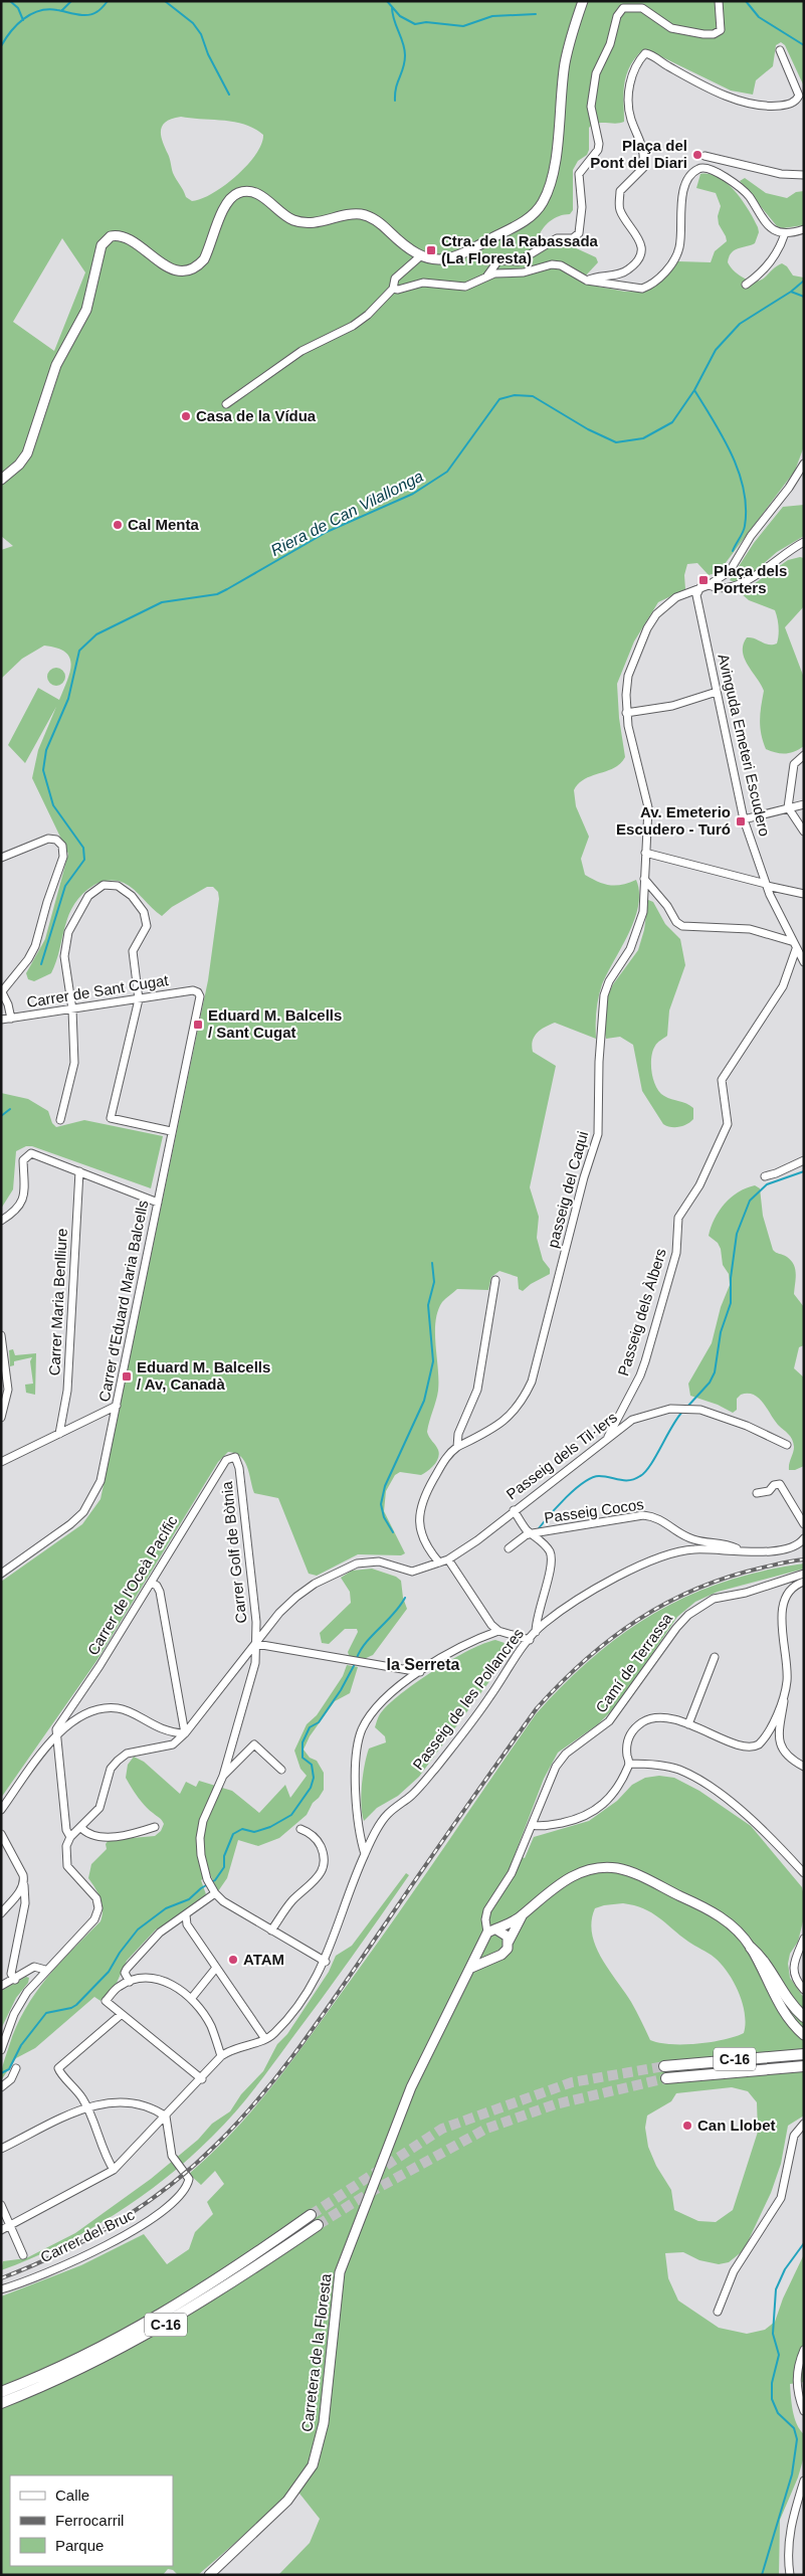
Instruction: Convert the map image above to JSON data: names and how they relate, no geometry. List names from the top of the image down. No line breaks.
{"streets":{"highway":["C-16"],"main road":["Carretera de la Floresta"],"street":["Avinguda Emeteri Escudero","Carrer de Sant Cugat","passeig del Caqui","Carrer d'Eduard Maria Balcells","Carrer Maria Benlliure","Passeig dels Àlbers","Passeig dels Til·lers","Passeig Cocos","Carrer Golf de Bòtnia","Carrer de l'Oceà Pacífic","Camí de Terrassa","Passeig de les Pollancres","Carrer del Bruc"]},"crossings":[["Avinguda Emeteri Escudero","passeig del Caqui"],["Avinguda Emeteri Escudero","Passeig dels Àlbers"],["Carrer de Sant Cugat","Carrer d'Eduard Maria Balcells"],["Passeig dels Àlbers","Passeig dels Til·lers"],["Passeig dels Til·lers","Carrer Golf de Bòtnia"],["Passeig Cocos","Passeig de les Pollancres"],["Carrer Golf de Bòtnia","Carrer de l'Oceà Pacífic"]],"districts":["la Serreta"],"water":["Riera de Can Vilallonga"],"places":{"other":["Plaça del Pont del Diari","Casa de la Vídua","Cal Menta","ATAM","Can Llobet"],"transit":["Ctra. de la Rabassada (La Floresta)","Plaça dels Porters","Av. Emeterio Escudero - Turó","Eduard M. Balcells / Sant Cugat","Eduard M. Balcells / Av, Canadà"]},"legend":["Calle","Ferrocarril","Parque"]}
